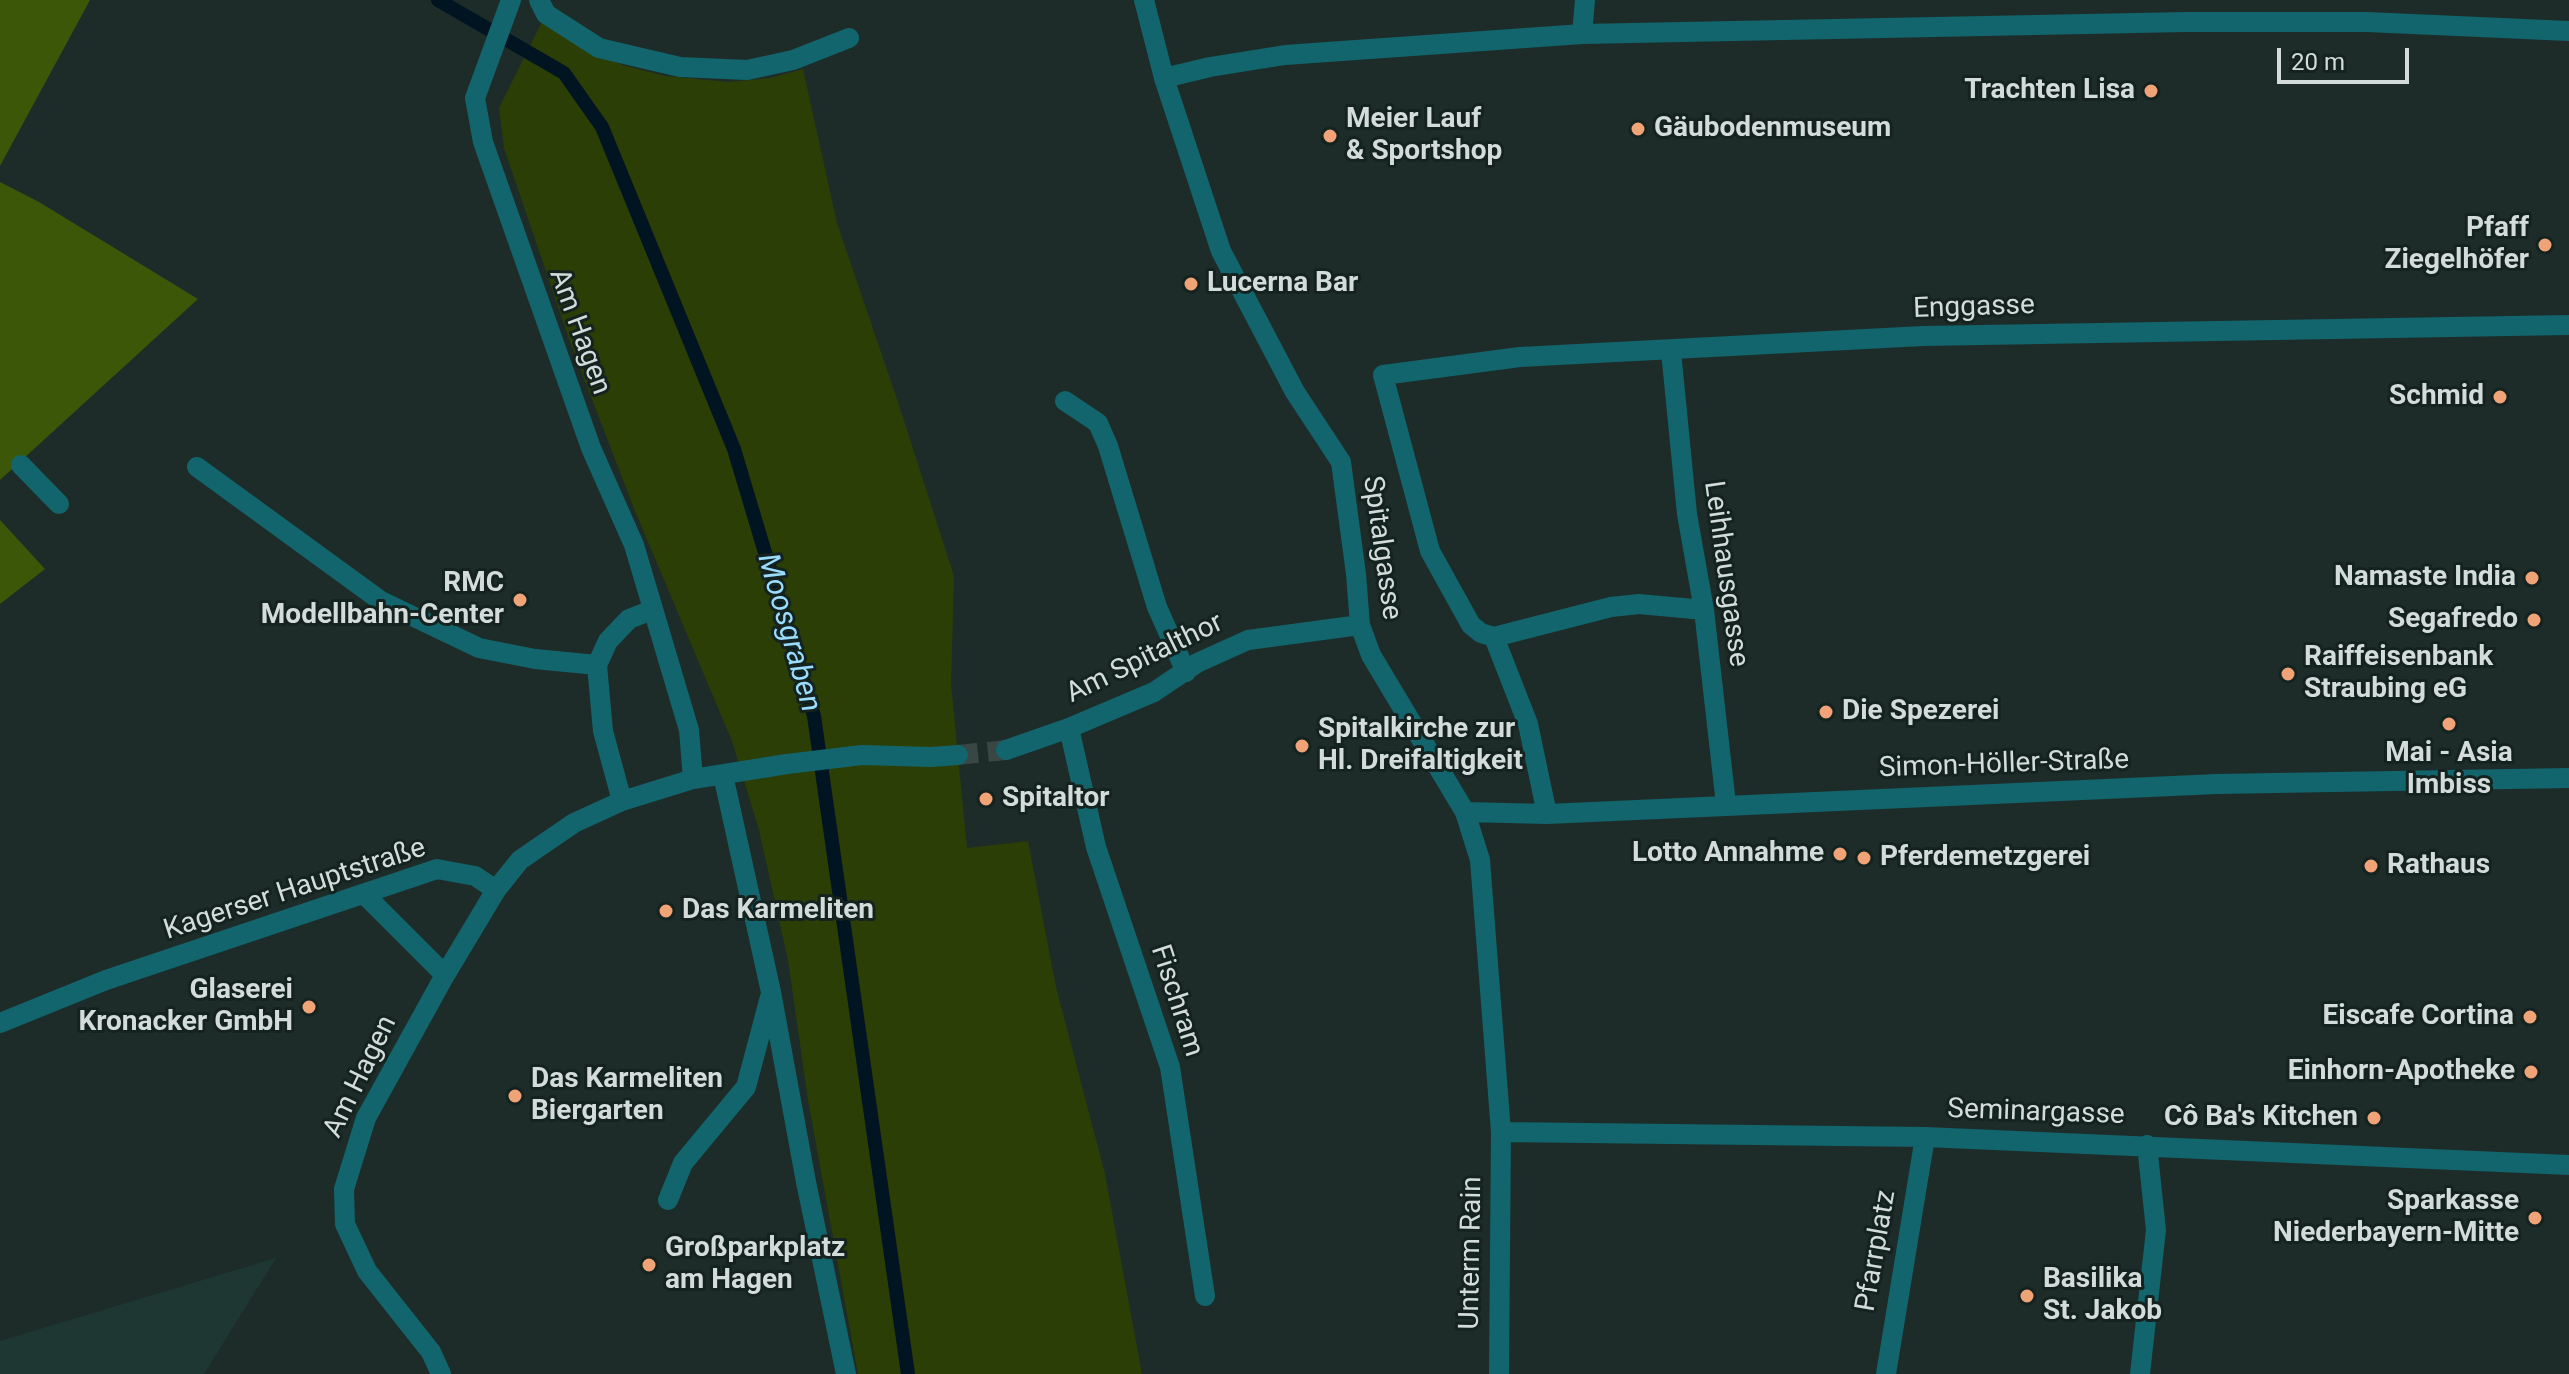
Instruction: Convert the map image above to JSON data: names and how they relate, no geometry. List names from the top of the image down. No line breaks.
{"streets":{"street":["Enggasse","Am Hagen","Spitalgasse","Leihhausgasse","Am Spitalthor","Simon-Höller-Straße","Kagerser Hauptstraße","Fischram","Seminargasse","Pfarrplatz","Unterm Rain"]},"crossings":[["Enggasse","Leihhausgasse"],["Am Hagen","Kagerser Hauptstraße"],["Spitalgasse","Am Spitalthor"],["Spitalgasse","Simon-Höller-Straße"],["Spitalgasse","Seminargasse"],["Spitalgasse","Unterm Rain"],["Leihhausgasse","Simon-Höller-Straße"],["Am Spitalthor","Fischram"],["Seminargasse","Pfarrplatz"],["Seminargasse","Unterm Rain"]],"water":["Moosgraben"],"places":["Trachten Lisa","Gäubodenmuseum","Meier Lauf & Sportshop","Pfaff Ziegelhöfer","Lucerna Bar","Schmid","Namaste India","RMC Modellbahn-Center","Segafredo","Raiffeisenbank Straubing eG","Die Spezerei","Mai - Asia Imbiss","Spitalkirche zur Hl. Dreifaltigkeit","Spitaltor","Lotto Annahme","Pferdemetzgerei","Rathaus","Das Karmeliten","Glaserei Kronacker GmbH","Eiscafe Cortina","Einhorn-Apotheke","Das Karmeliten Biergarten","Cô Ba's Kitchen","Sparkasse Niederbayern-Mitte","Großparkplatz am Hagen","Basilika St. Jakob"],"scale_bar":"20 m"}
